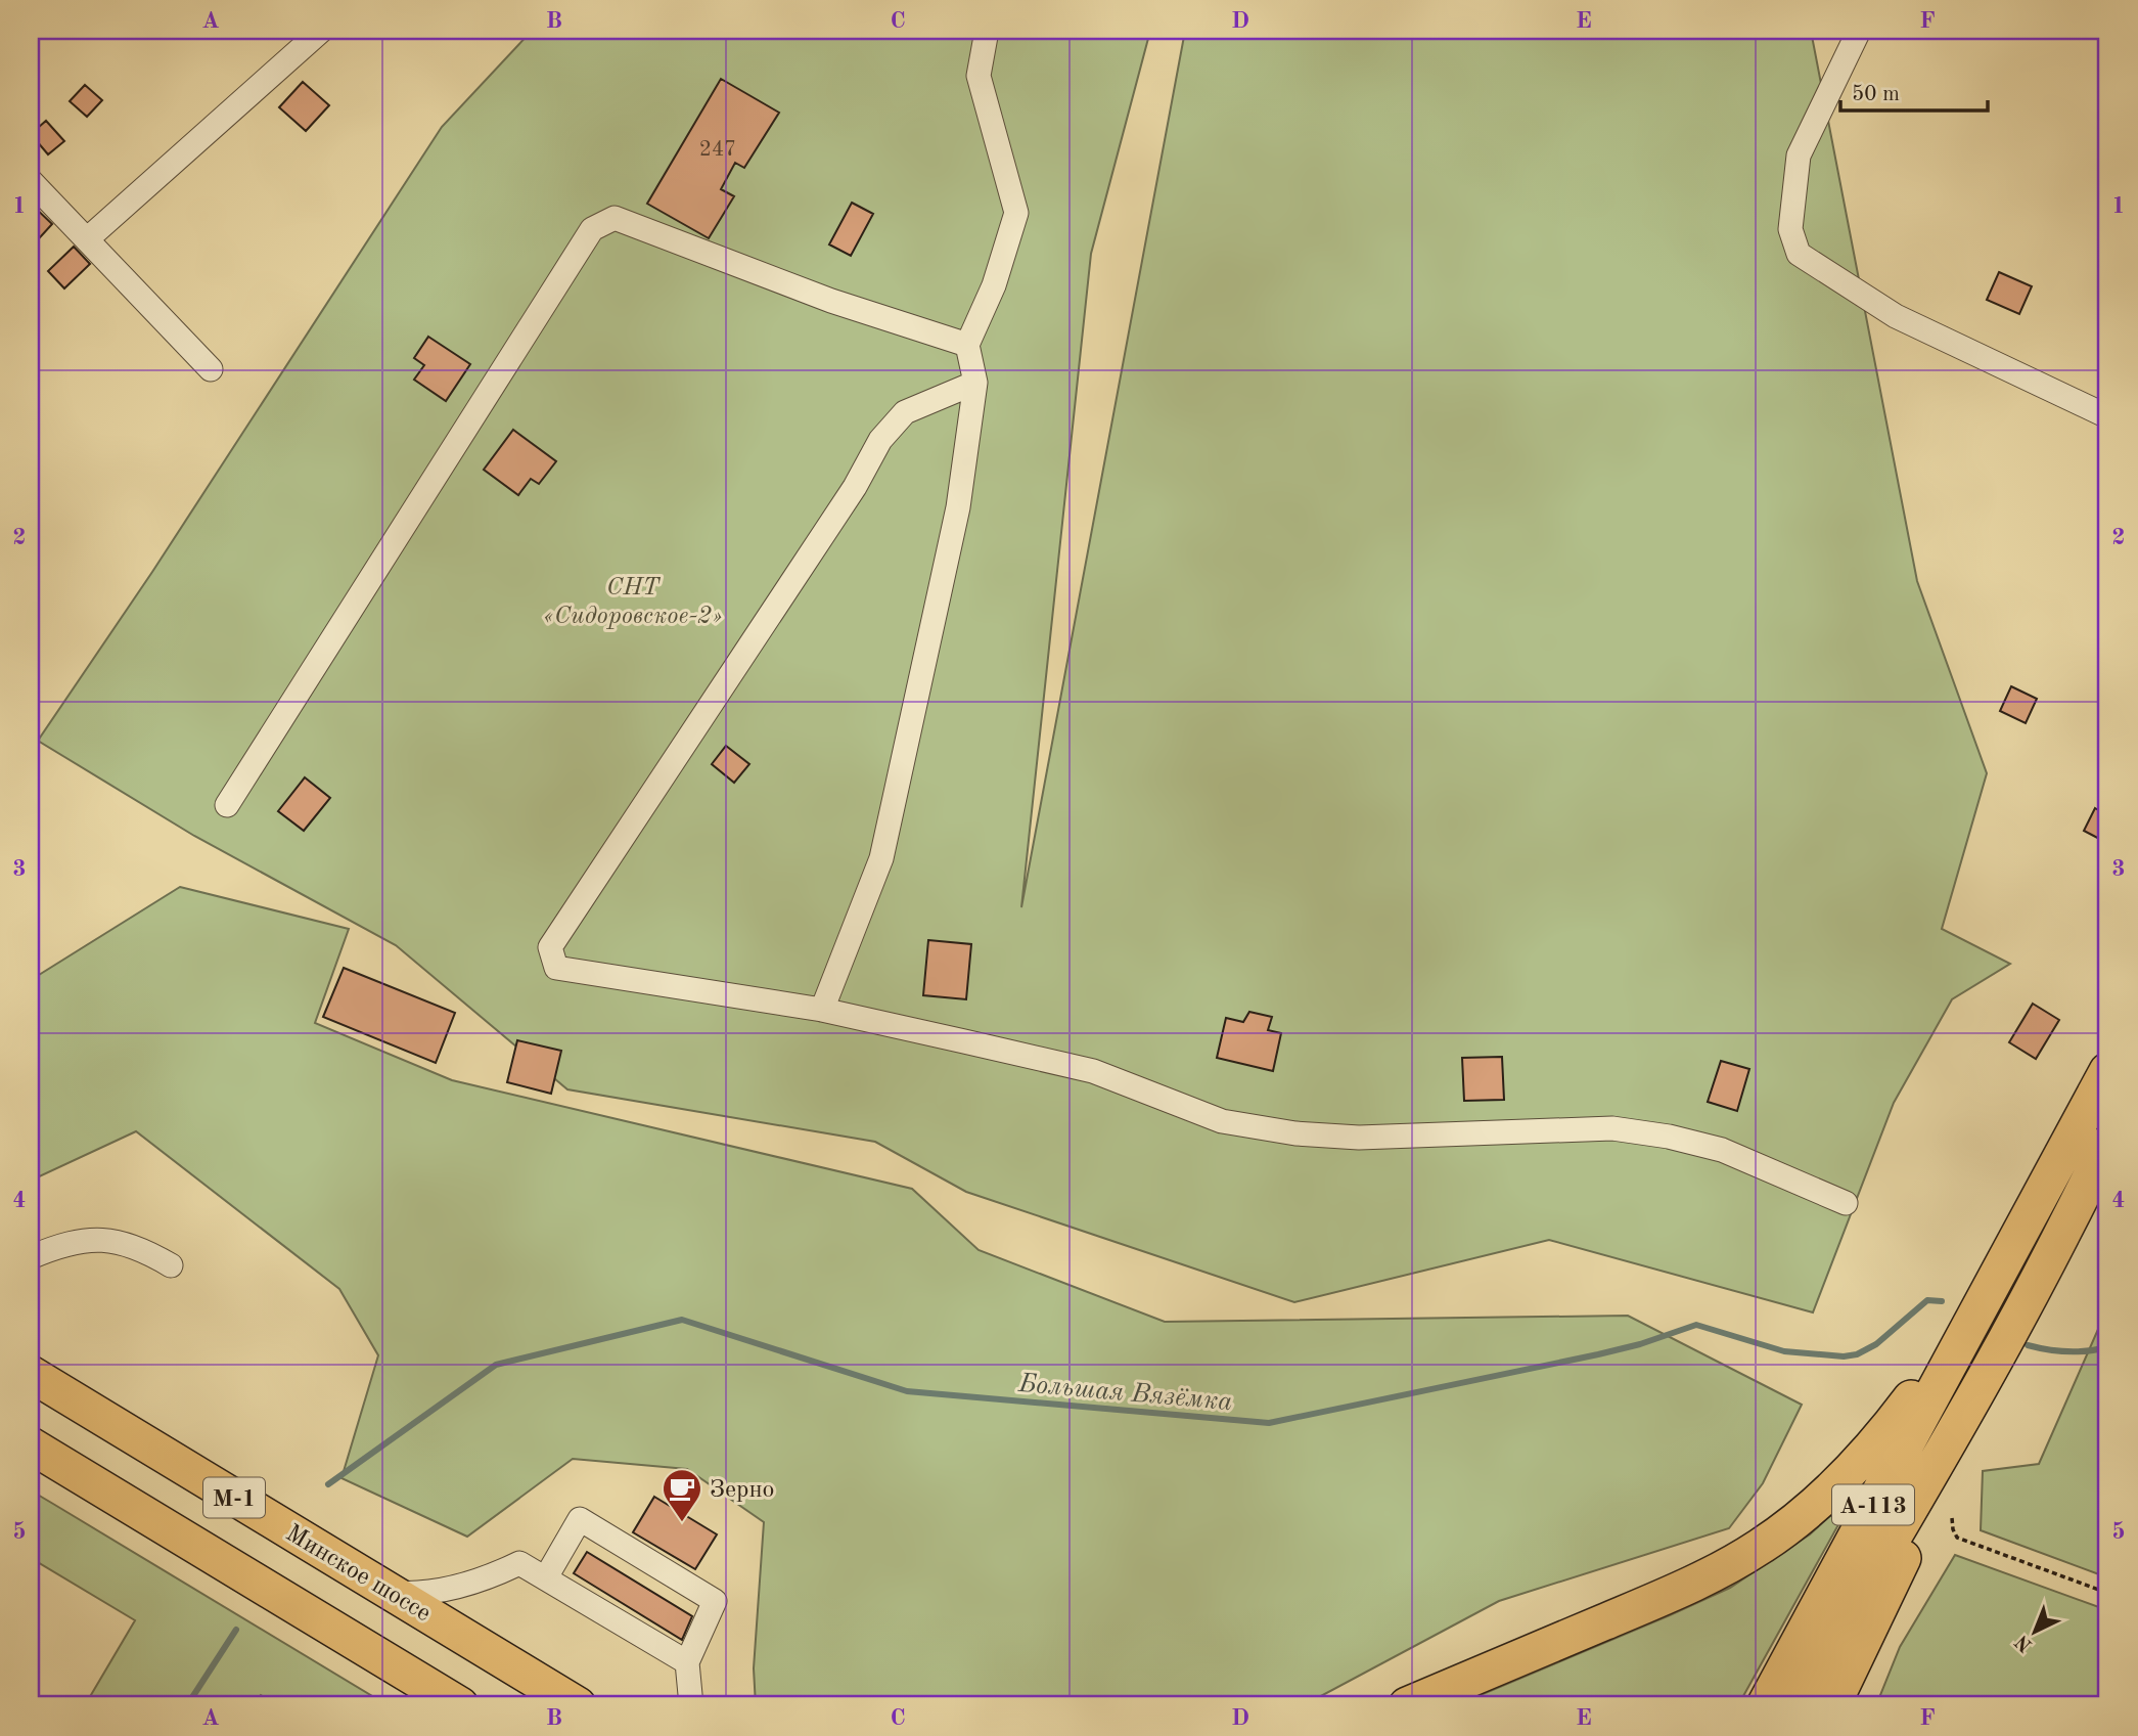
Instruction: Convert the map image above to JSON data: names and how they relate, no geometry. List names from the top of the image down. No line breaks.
{"streets":{"highway":["М-1","А-113","Минское шоссе"]},"water":["Большая Вязёмка"],"parks":["СНТ «Сидоровское-2»"],"places":{"cafe":["Зерно"]},"house_numbers":["247"],"scale_bar":"50 m","north":"bottom left","grid":{"columns":["A","B","C","D","E","F"],"rows":["1","2","3","4","5"]}}
